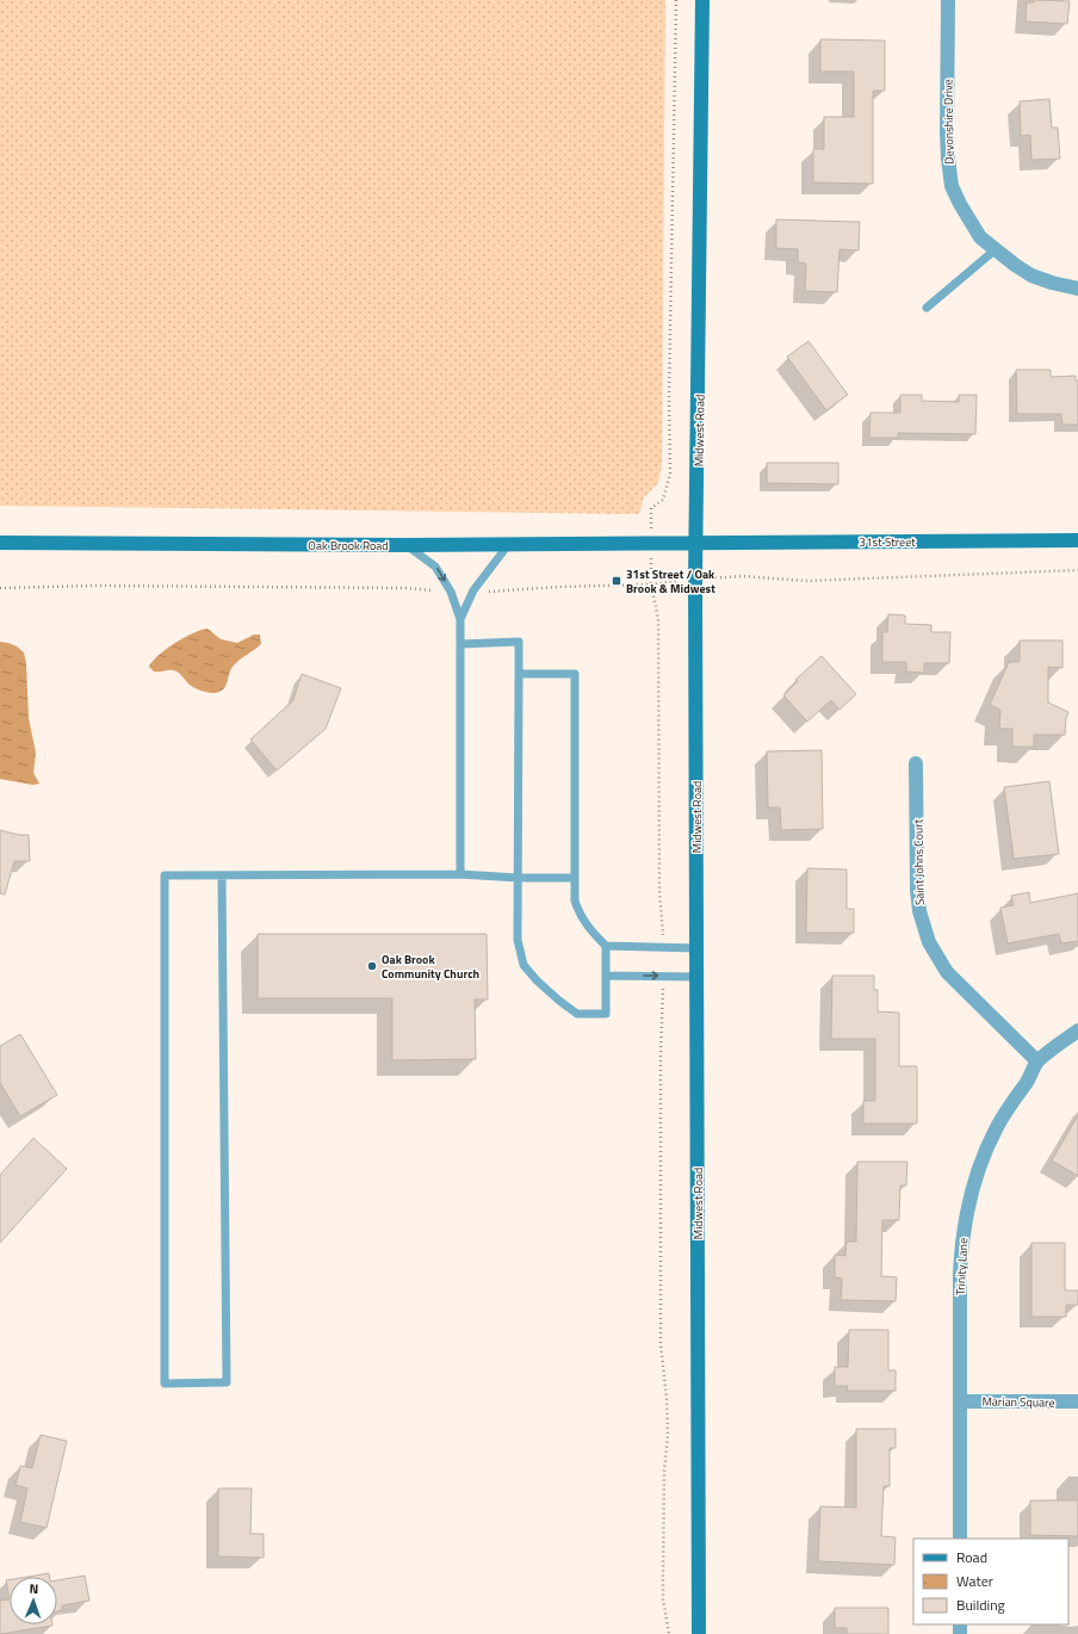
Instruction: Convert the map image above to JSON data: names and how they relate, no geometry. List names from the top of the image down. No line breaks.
{"streets":{"main road":["Midwest Road","31st Street","Oak Brook Road"],"street":["Devonshire Drive","Saint Johns Court","Trinity Lane","Marian Square"]},"crossings":[["Midwest Road","31st Street"],["Midwest Road","Oak Brook Road"],["31st Street","Oak Brook Road"],["Saint Johns Court","Trinity Lane"],["Trinity Lane","Marian Square"]],"places":{"transit":["31st Street / Oak Brook & Midwest"],"other":["Oak Brook Community Church"]},"legend":["Road","Water","Building"],"north":"top"}
